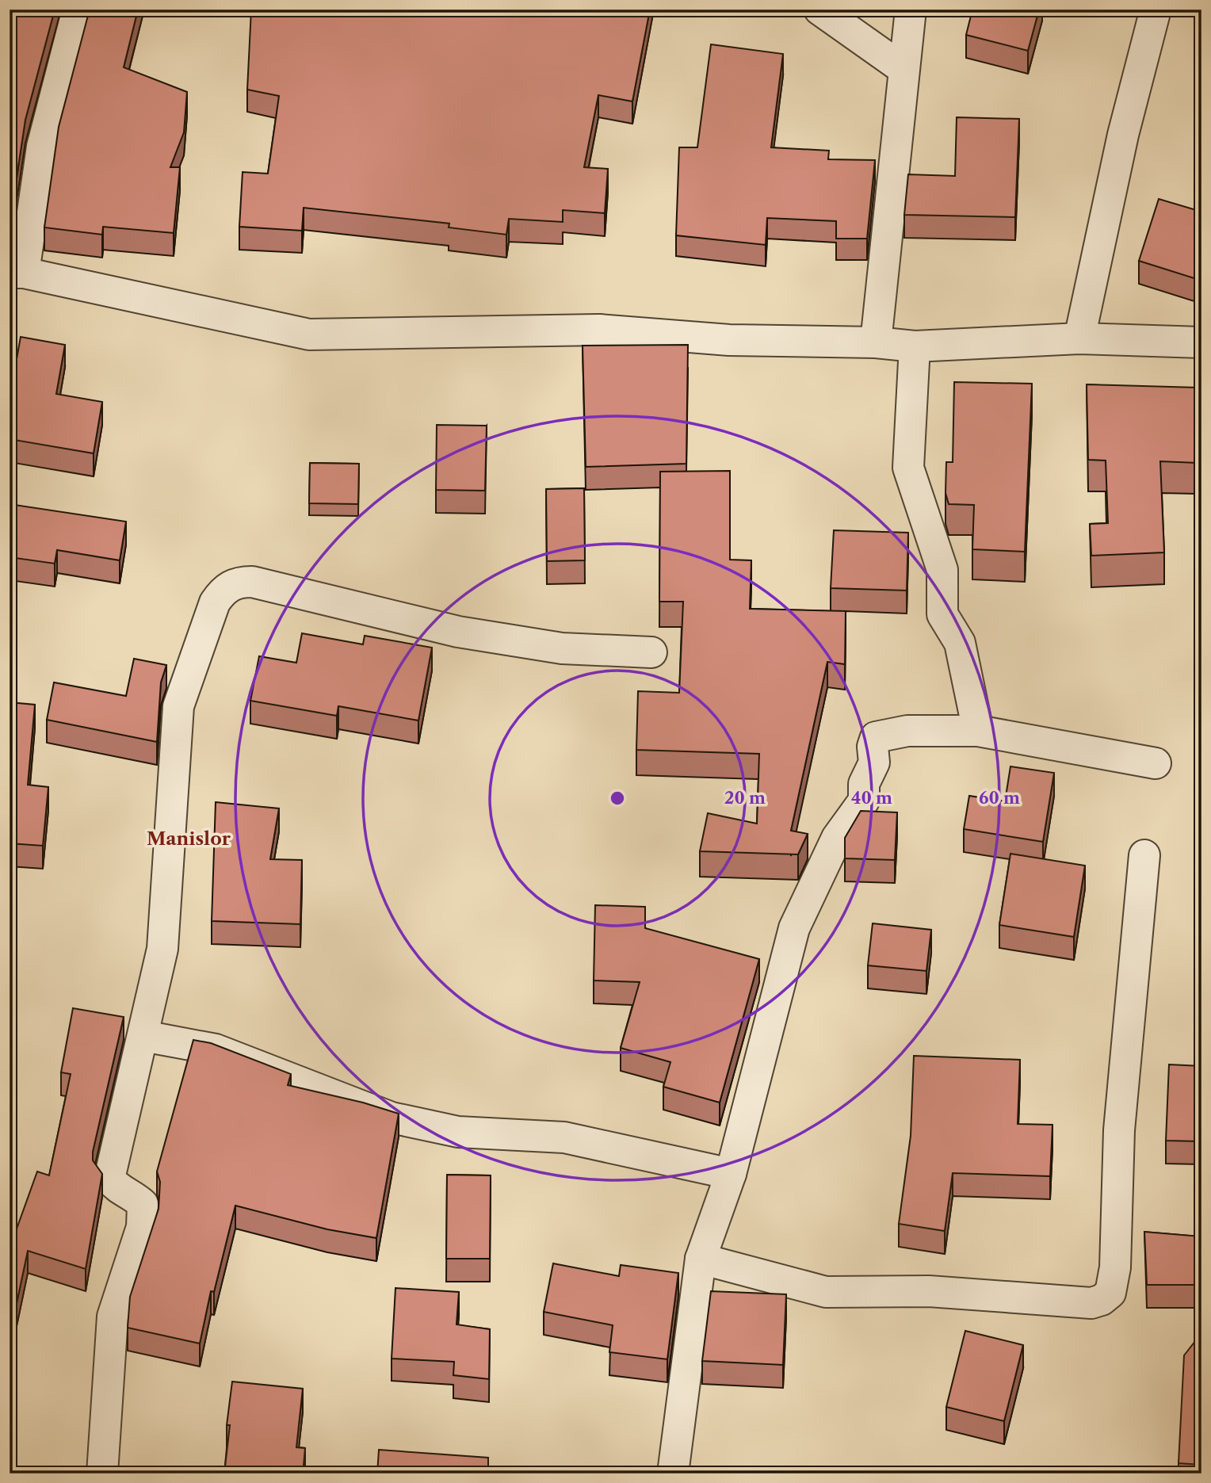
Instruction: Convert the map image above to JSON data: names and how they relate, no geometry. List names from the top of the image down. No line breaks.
{"districts":["Manislor"],"rings":["20 m","40 m","60 m"]}
